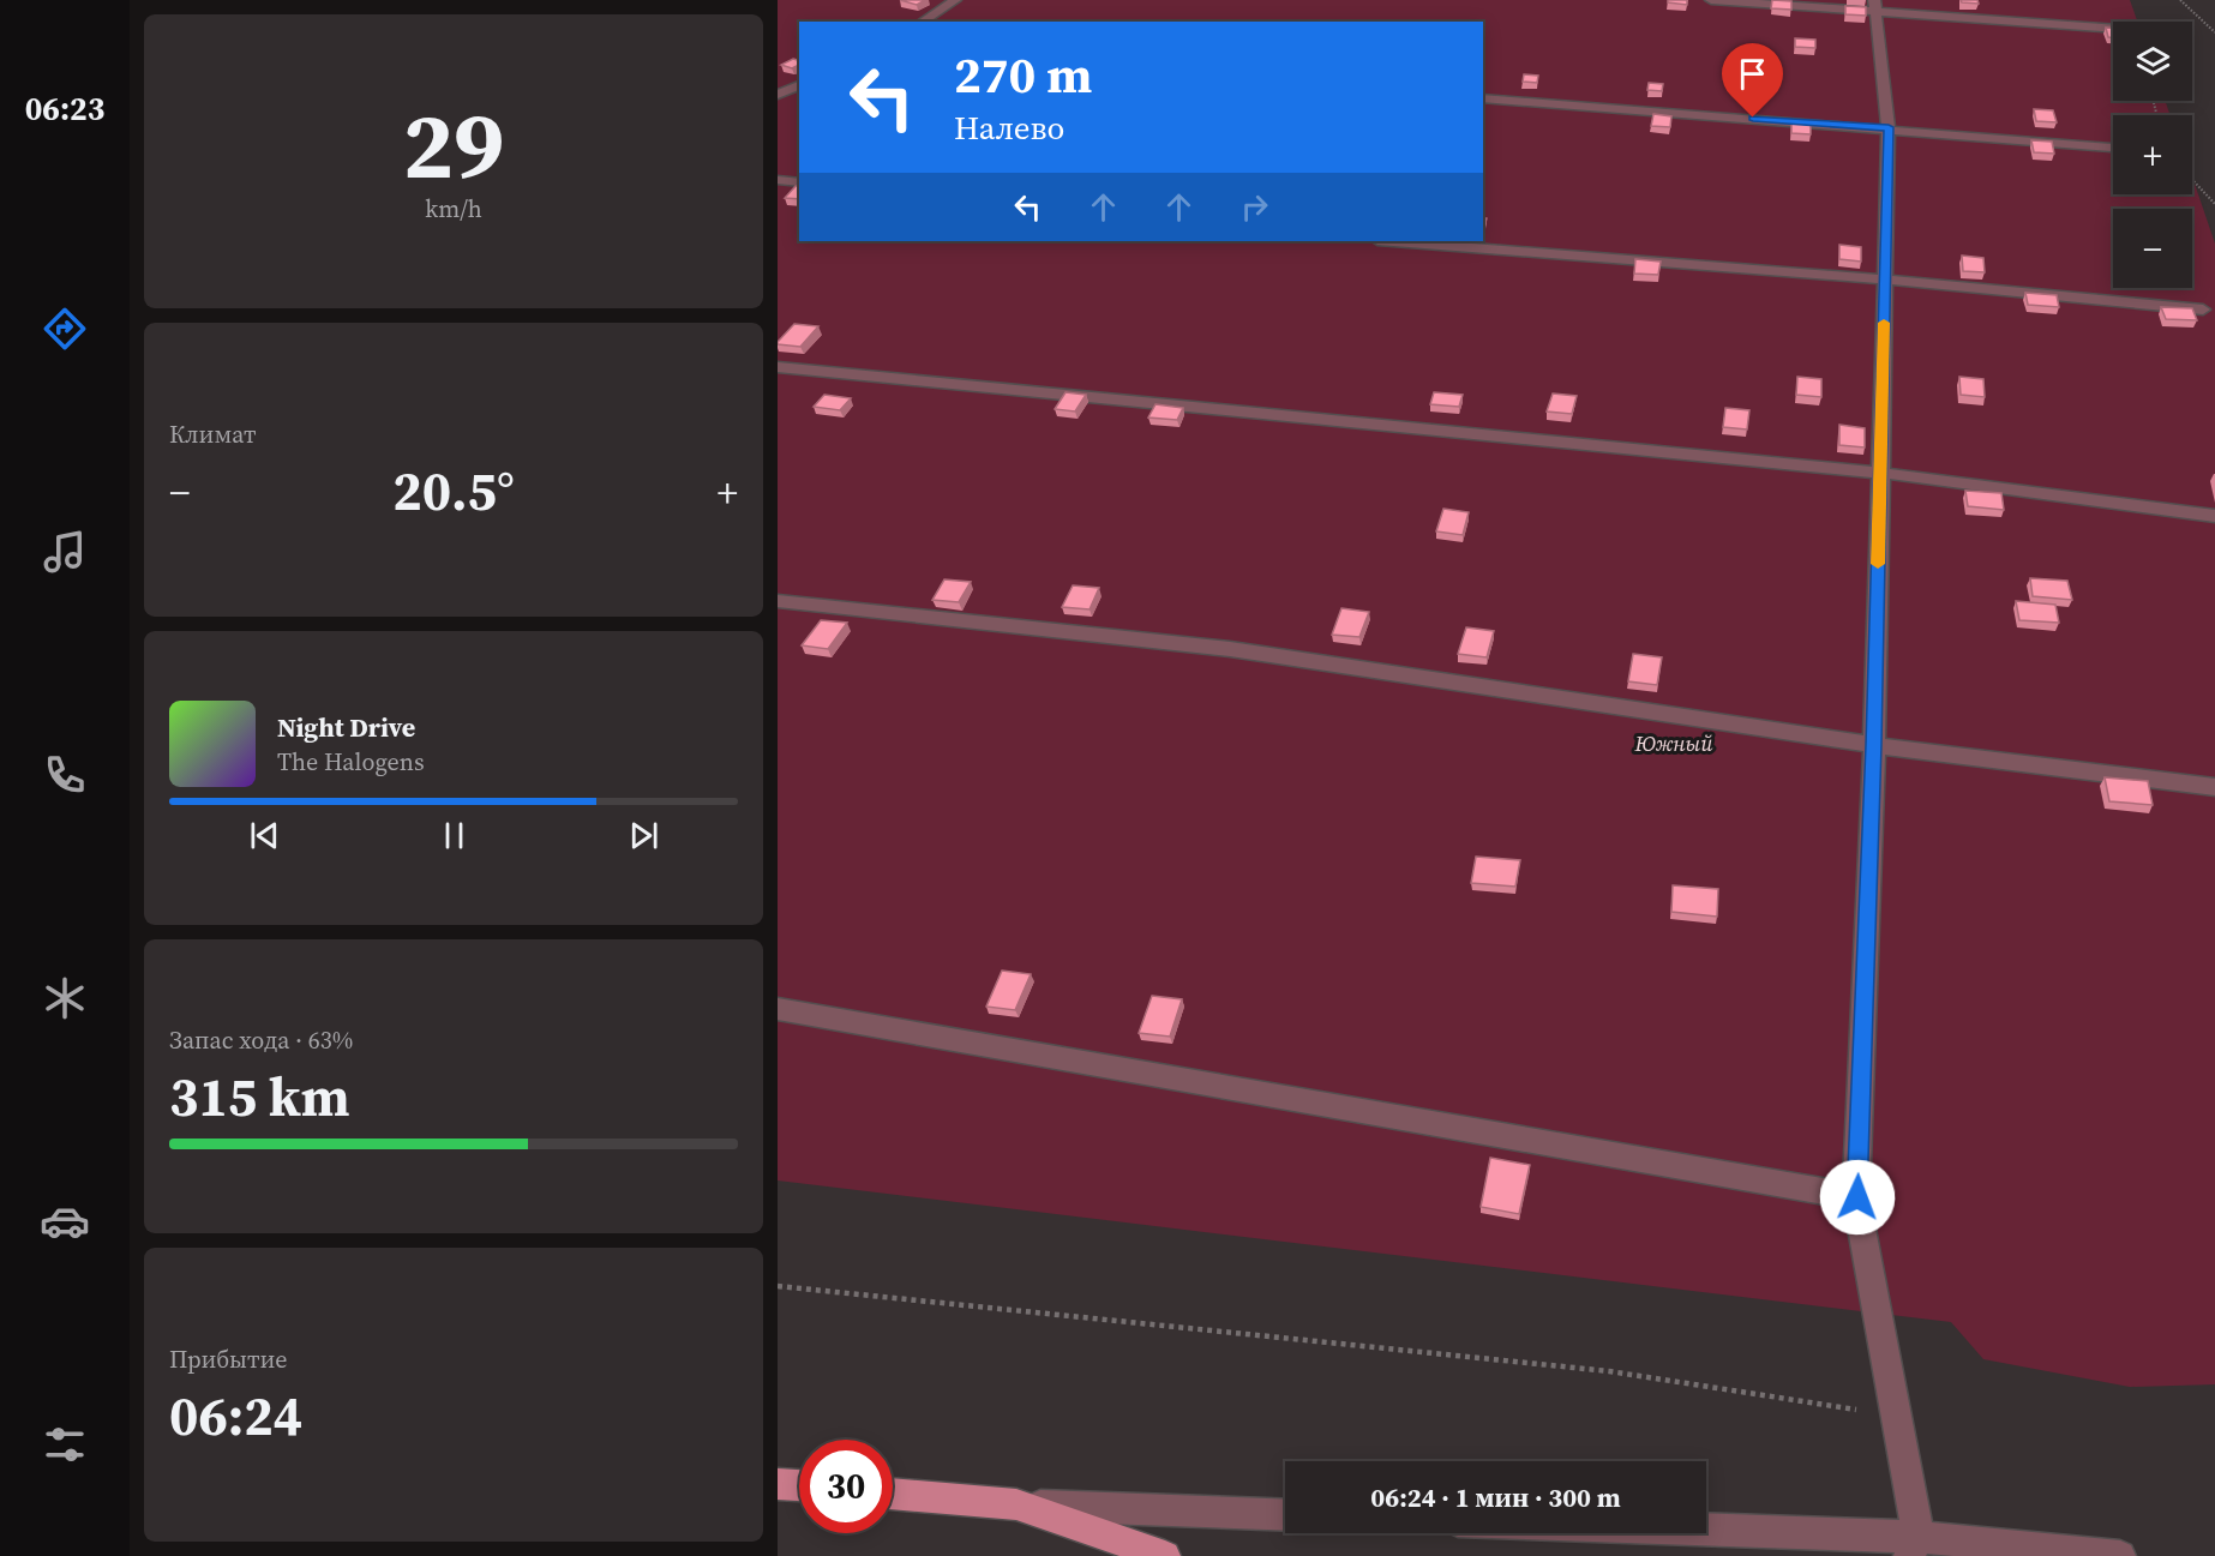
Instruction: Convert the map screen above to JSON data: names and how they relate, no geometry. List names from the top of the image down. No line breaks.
{"parks":["Южный"],"page":{"tabs":"06:23","tile":[["29","km/h"],"Климат",["Запас хода · 63%","315 km"],["Прибытие","06:24"]],"map_buttons":["+","−"],"turn":["270 m","Налево"],"heat":["−","20.5°","+"],"song":["Night Drive","The Halogens"],"limit":"30","trip":"06:24 · 1 мин · 300 m"}}
